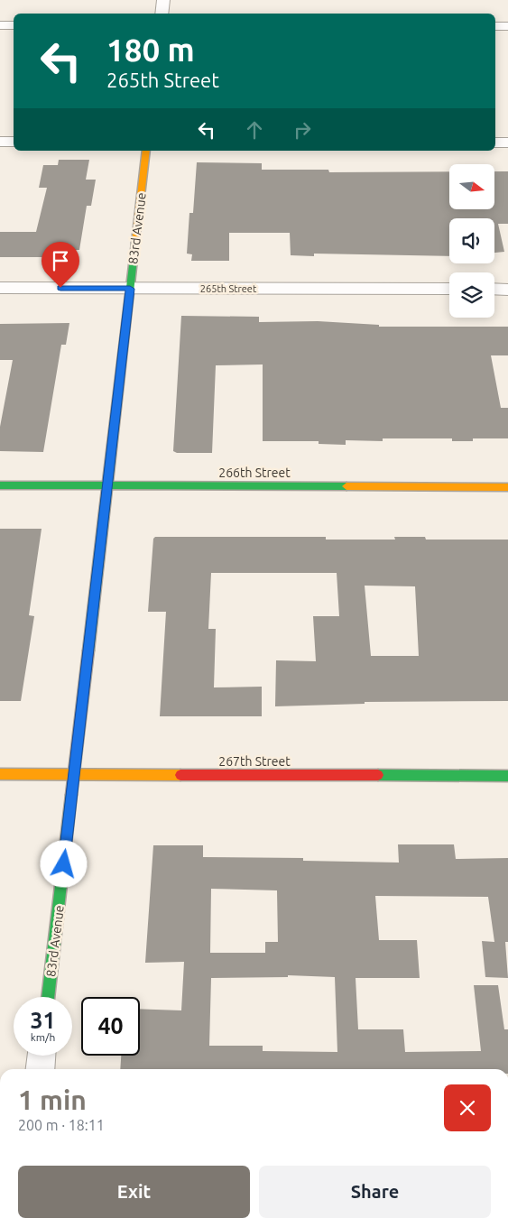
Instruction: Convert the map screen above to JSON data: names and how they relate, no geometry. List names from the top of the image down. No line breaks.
{"streets":{"street":["83rd Avenue","265th Street","266th Street","267th Street"]},"crossings":[["83rd Avenue","265th Street"],["83rd Avenue","266th Street"],["83rd Avenue","267th Street"]],"north":"right","page":{"turn":["180 m","265th Street"],"speed":"31 km/h","limit":"40","heading":["1 min","200 m · 18:11"],"buttons":["Exit","Share"]}}
